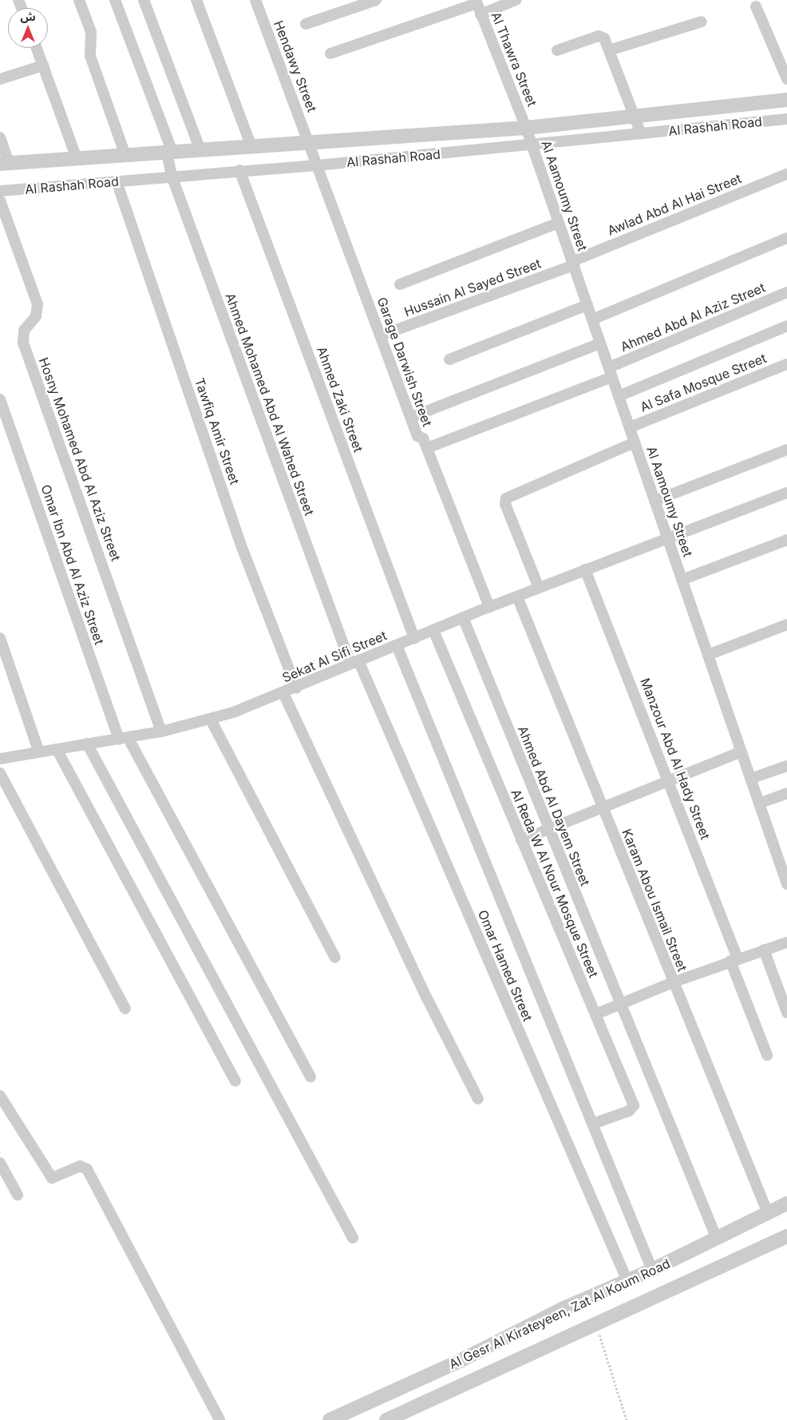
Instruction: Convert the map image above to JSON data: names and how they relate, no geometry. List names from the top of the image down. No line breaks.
{"streets":{"street":["Al Thawra Street","Hendawy Street","Al Rashah Road","Al Aamoumy Street","Awlad Abd Al Hai Street","Hussain Al Sayed Street","Ahmed Abd Al Aziz Street","Garage Darwish Street","Al Safa Mosque Street","Ahmed Zaki Street","Ahmed Mohamed Abd Al Wahed Street","Tawfiq Amir Street","Hosny Mohamed Abd Al Aziz Street","Omar Ibn Abd Al Aziz Street","Sekat Al Sifi Street","Manzour Abd Al Hady Street","Ahmed Abd Al Dayem Street","Al Reda W Al Nour Mosque Street","Karam Abou Ismail Street","Omar Hamed Street","Al Gesr Al Kirateyeen, Zat Al Koum Road"]},"crossings":[["Al Thawra Street","Al Rashah Road"],["Al Thawra Street","Al Aamoumy Street"],["Hendawy Street","Al Rashah Road"],["Hendawy Street","Garage Darwish Street"],["Al Rashah Road","Al Aamoumy Street"],["Al Rashah Road","Garage Darwish Street"],["Al Rashah Road","Ahmed Zaki Street"],["Al Rashah Road","Ahmed Mohamed Abd Al Wahed Street"],["Al Rashah Road","Tawfiq Amir Street"],["Al Aamoumy Street","Awlad Abd Al Hai Street"],["Al Aamoumy Street","Hussain Al Sayed Street"],["Al Aamoumy Street","Ahmed Abd Al Aziz Street"],["Al Aamoumy Street","Al Safa Mosque Street"],["Al Aamoumy Street","Sekat Al Sifi Street"],["Awlad Abd Al Hai Street","Hussain Al Sayed Street"],["Hussain Al Sayed Street","Garage Darwish Street"],["Ahmed Abd Al Aziz Street","Garage Darwish Street"],["Garage Darwish Street","Sekat Al Sifi Street"],["Ahmed Zaki Street","Sekat Al Sifi Street"],["Ahmed Mohamed Abd Al Wahed Street","Sekat Al Sifi Street"],["Ahmed Mohamed Abd Al Wahed Street","Omar Hamed Street"],["Tawfiq Amir Street","Sekat Al Sifi Street"],["Hosny Mohamed Abd Al Aziz Street","Sekat Al Sifi Street"],["Omar Ibn Abd Al Aziz Street","Sekat Al Sifi Street"],["Sekat Al Sifi Street","Manzour Abd Al Hady Street"],["Sekat Al Sifi Street","Ahmed Abd Al Dayem Street"],["Sekat Al Sifi Street","Al Reda W Al Nour Mosque Street"],["Sekat Al Sifi Street","Karam Abou Ismail Street"],["Sekat Al Sifi Street","Omar Hamed Street"],["Ahmed Abd Al Dayem Street","Al Gesr Al Kirateyeen, Zat Al Koum Road"],["Karam Abou Ismail Street","Al Gesr Al Kirateyeen, Zat Al Koum Road"],["Omar Hamed Street","Al Gesr Al Kirateyeen, Zat Al Koum Road"]],"north":"top"}
